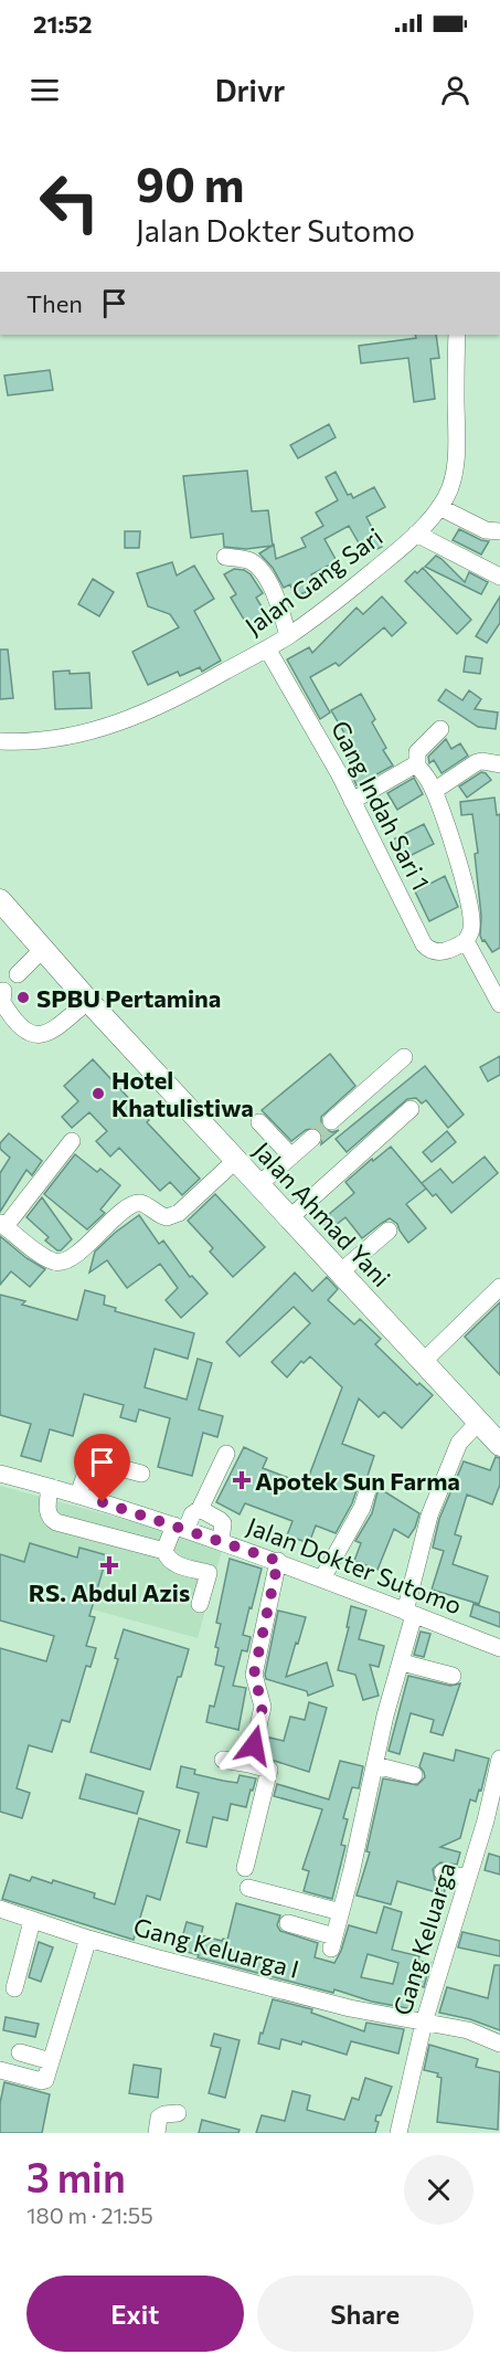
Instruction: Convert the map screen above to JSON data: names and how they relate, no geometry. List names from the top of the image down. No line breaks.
{"streets":{"main road":["Jalan Ahmad Yani"],"street":["Jalan Gang Sari","Gang Indah Sari 1","Jalan Dokter Sutomo","Gang Keluarga","Gang Keluarga I"]},"crossings":[["Jalan Gang Sari","Gang Indah Sari 1"],["Gang Keluarga","Gang Keluarga I"]],"places":{"other":["SPBU Pertamina","Hotel Khatulistiwa"],"health":["Apotek Sun Farma","RS. Abdul Azis"]},"page":{"status":"21:52","header":"Drivr","turn":["90 m","Jalan Dokter Sutomo"],"then":"Then","heading":["3 min","180 m · 21:55"],"buttons":["Exit","Share"]}}
